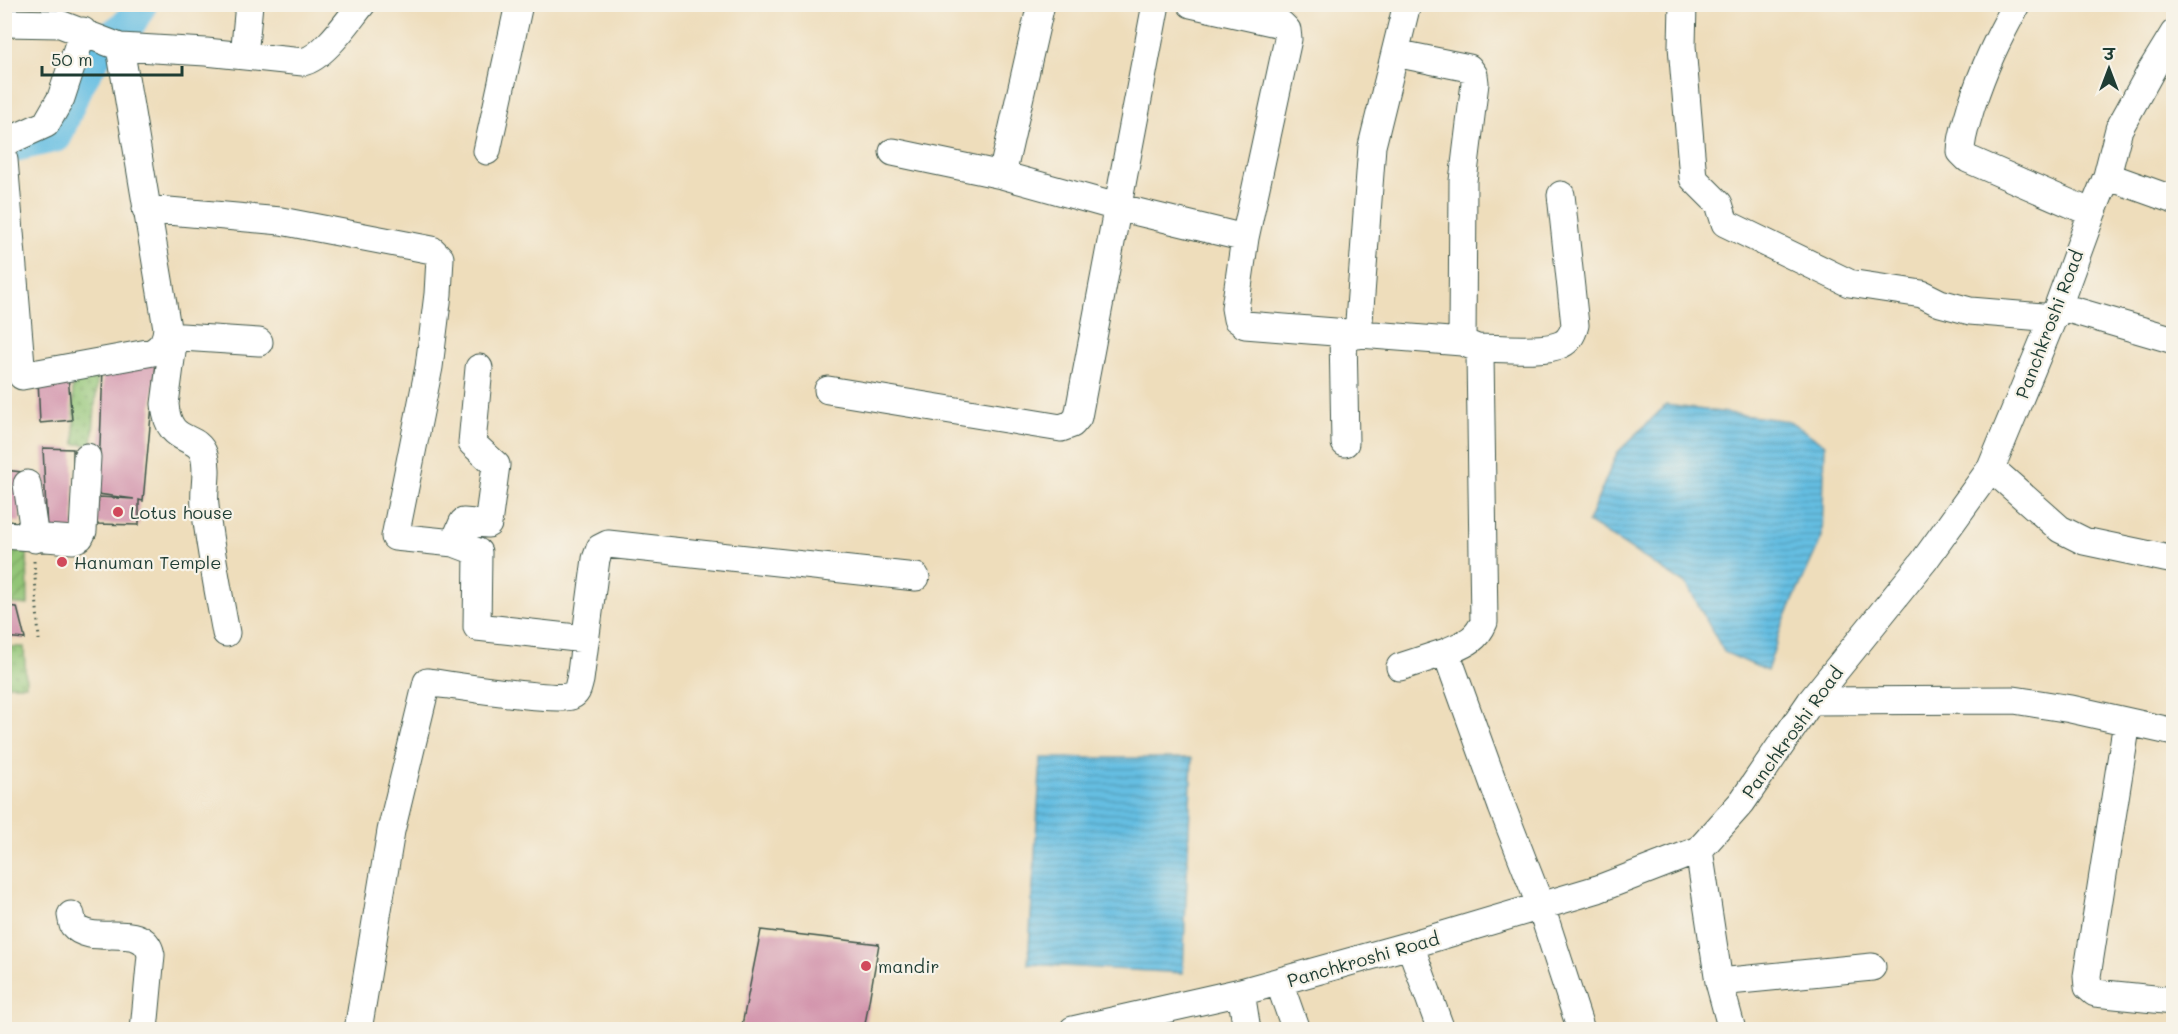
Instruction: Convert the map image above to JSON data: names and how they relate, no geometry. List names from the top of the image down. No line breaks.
{"streets":{"street":["Panchkroshi Road"]},"places":["Lotus house","Hanuman Temple","mandir"],"scale_bar":"50 m","north":"top"}
